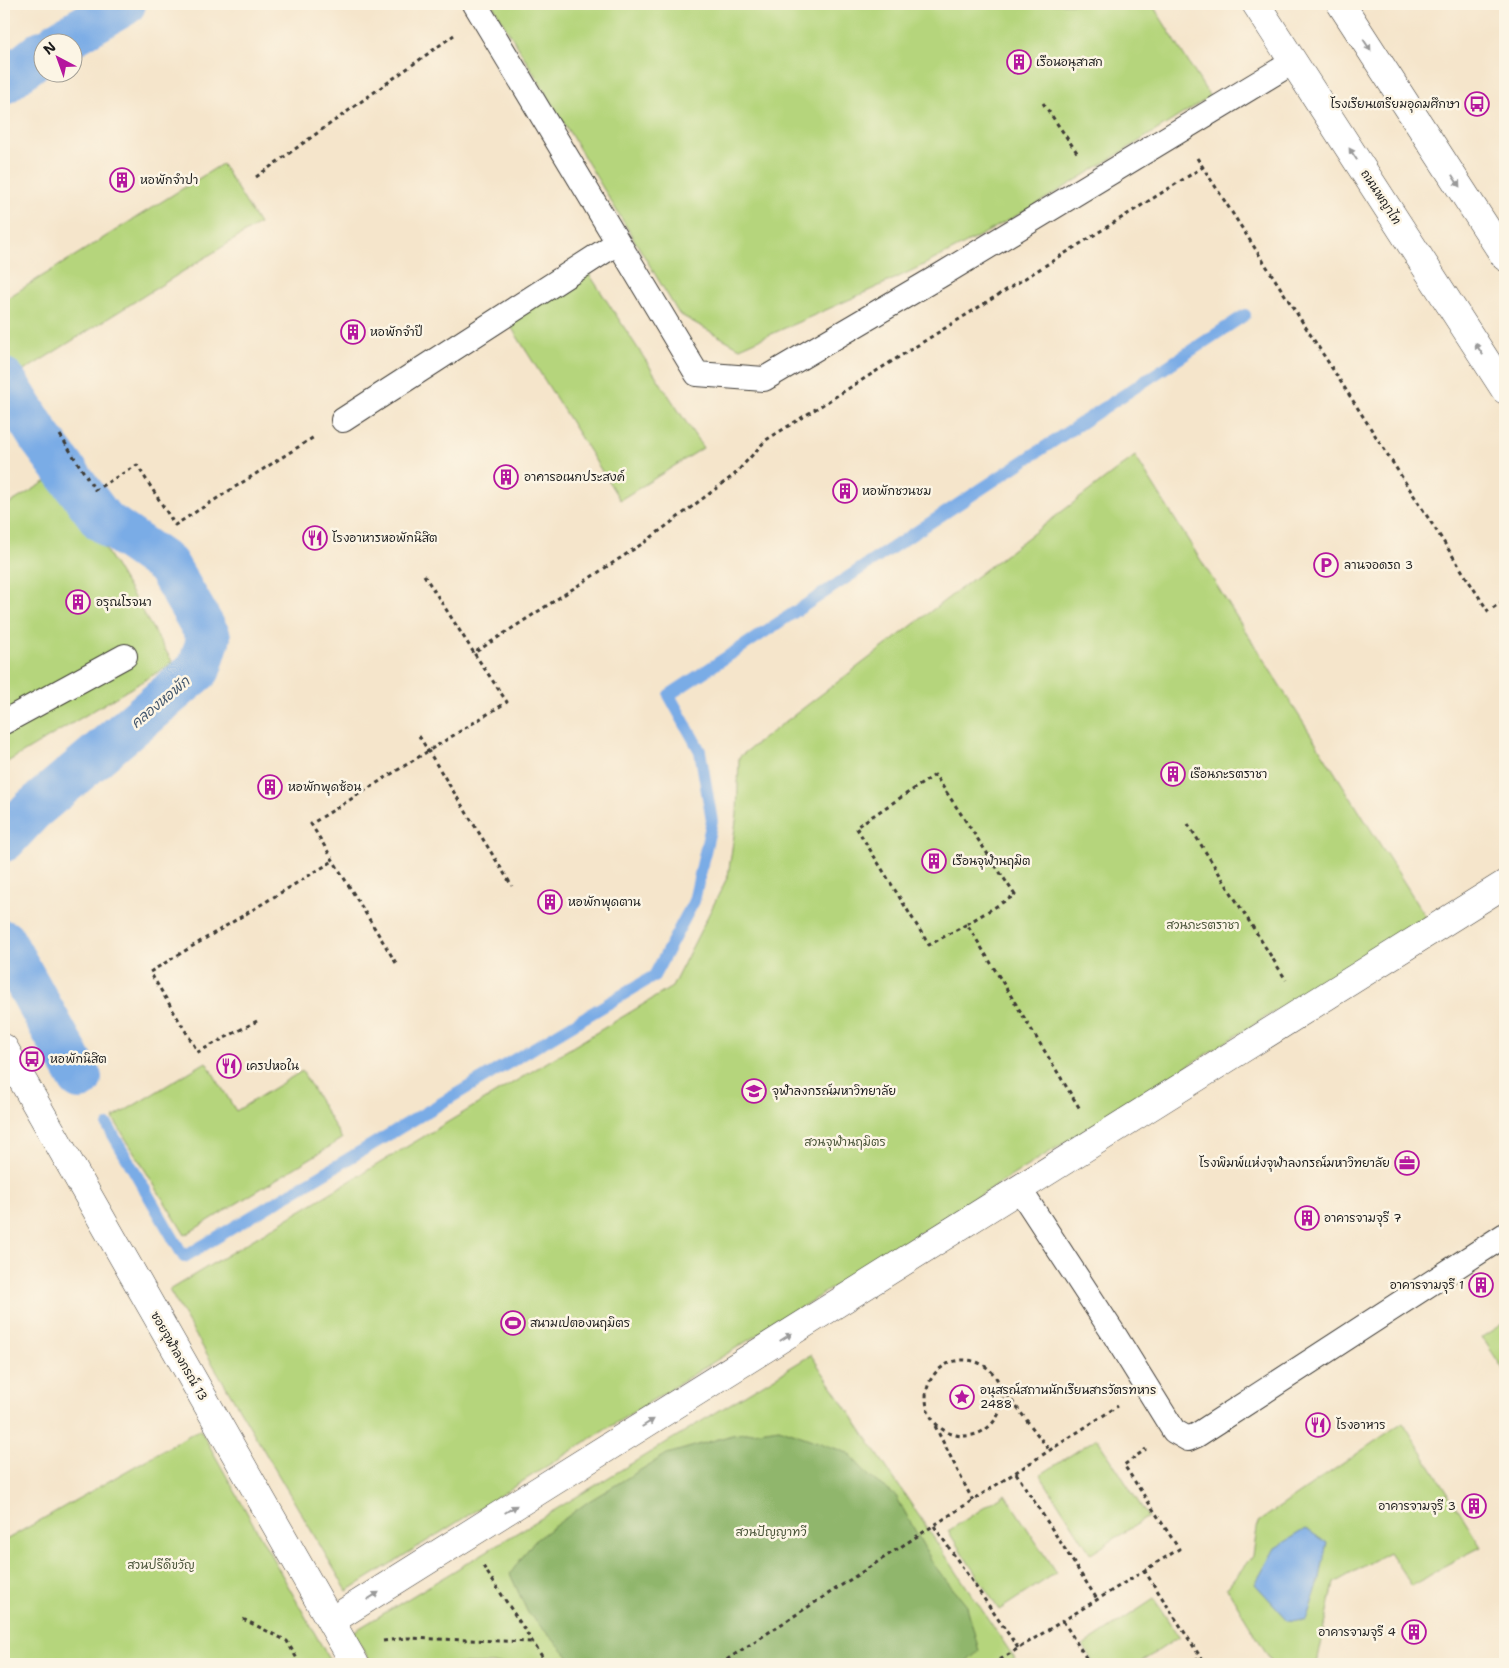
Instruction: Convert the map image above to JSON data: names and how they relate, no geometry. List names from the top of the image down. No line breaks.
{"streets":{"street":["ถนนพญาไท","ซอยจุฬาลงกรณ์ 13"]},"water":["คลองหอพัก"],"parks":["สวนภะรตราชา","สวนจุฬานฤมิตร","สวนปัญญาทวี","สวนปรีดีขวัญ"],"places":{"building":["เรือนอนุสาสก","หอพักจำปา","หอพักจำปี","อาคารอเนกประสงค์","หอพักชวนชม","อรุณโรจนา","เรือนภะรตราชา","หอพักพุดซ้อน","เรือนจุฬานฤมิต","หอพักพุดตาน","อาคารจามจุรี 7","อาคารจามจุรี 1","อาคารจามจุรี 3","อาคารจามจุรี 4"],"bus stop":["โรงเรียนเตรียมอุดมศึกษา","หอพักนิสิต"],"restaurant":["โรงอาหารหอพักนิสิต","เครปหอใน","โรงอาหาร"],"parking":["ลานจอดรถ 3"],"school or university":["จุฬาลงกรณ์มหาวิทยาลัย"],"office":["โรงพิมพ์แห่งจุฬาลงกรณ์มหาวิทยาลัย"],"sports":["สนามเปตองนฤมิตร"],"place":["อนุสรณ์สถานนักเรียนสารวัตรทหาร 2488"]},"north":"top left"}
